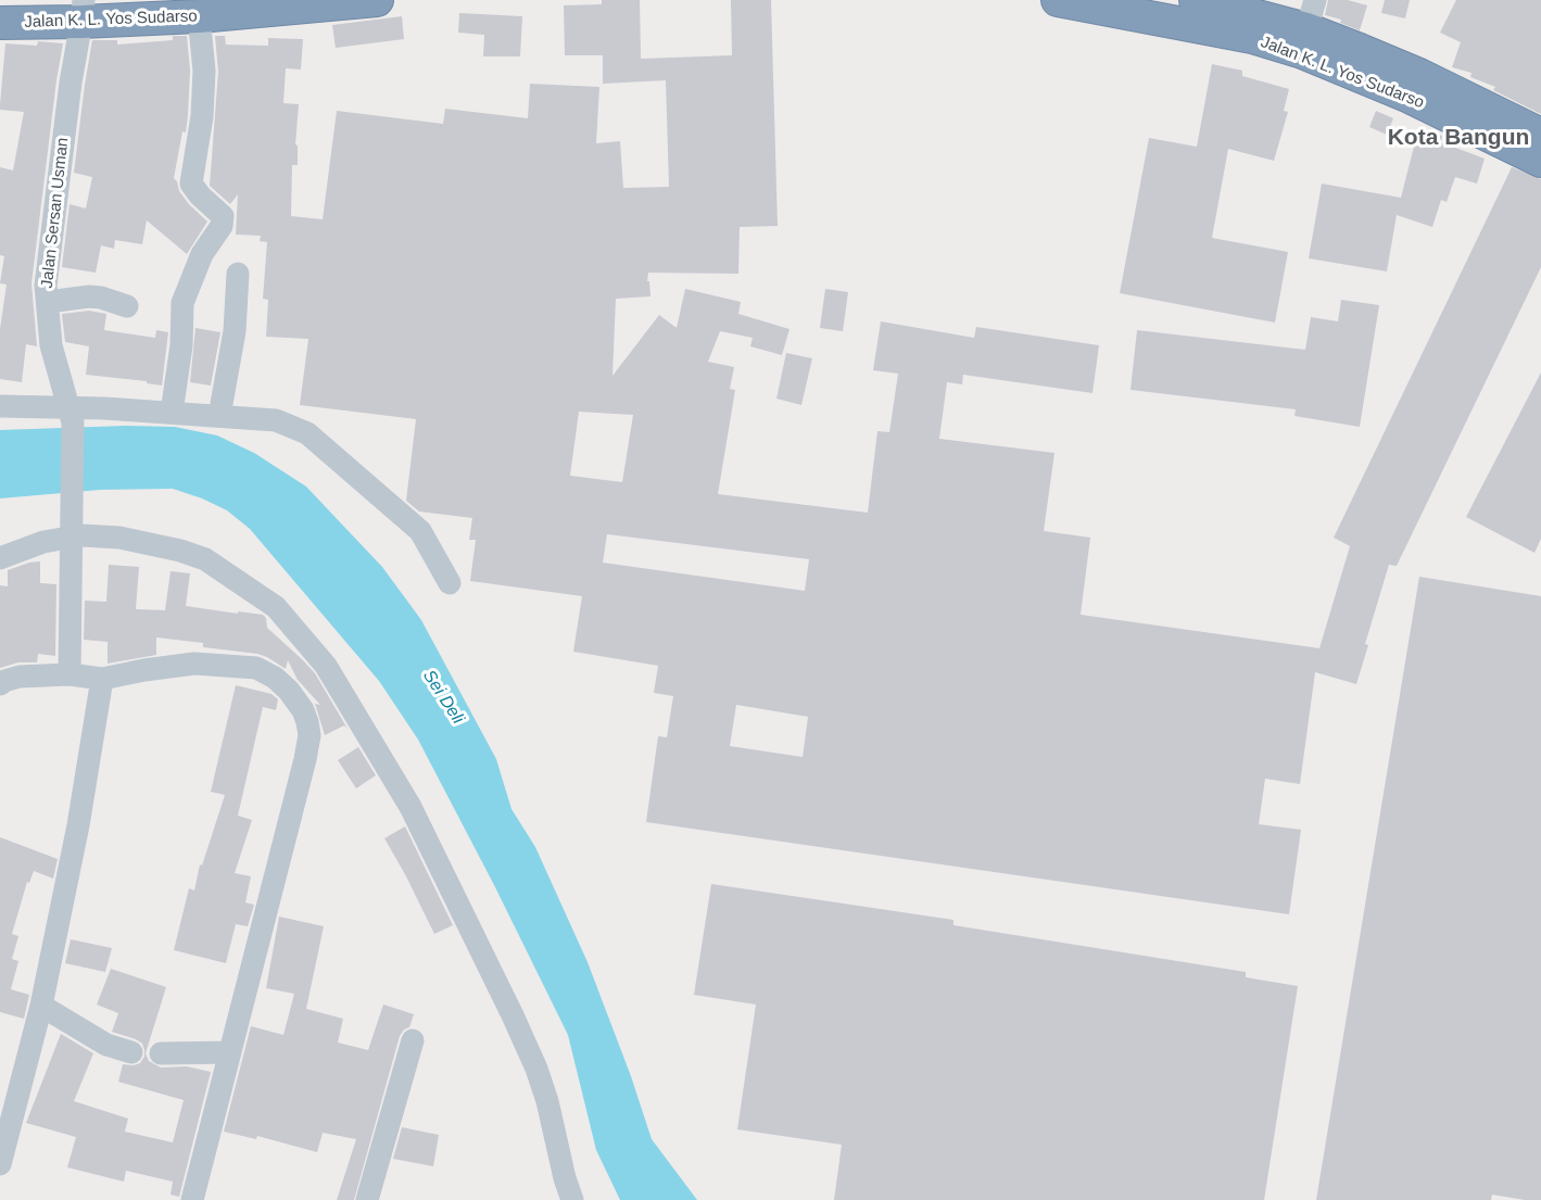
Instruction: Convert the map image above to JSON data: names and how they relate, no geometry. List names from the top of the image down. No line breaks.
{"streets":{"highway":["Jalan K. L. Yos Sudarso"],"street":["Jalan Sersan Usman"]},"crossings":[["Jalan K. L. Yos Sudarso","Jalan Sersan Usman"]],"districts":["Kota Bangun"],"water":["Sei Deli"]}
